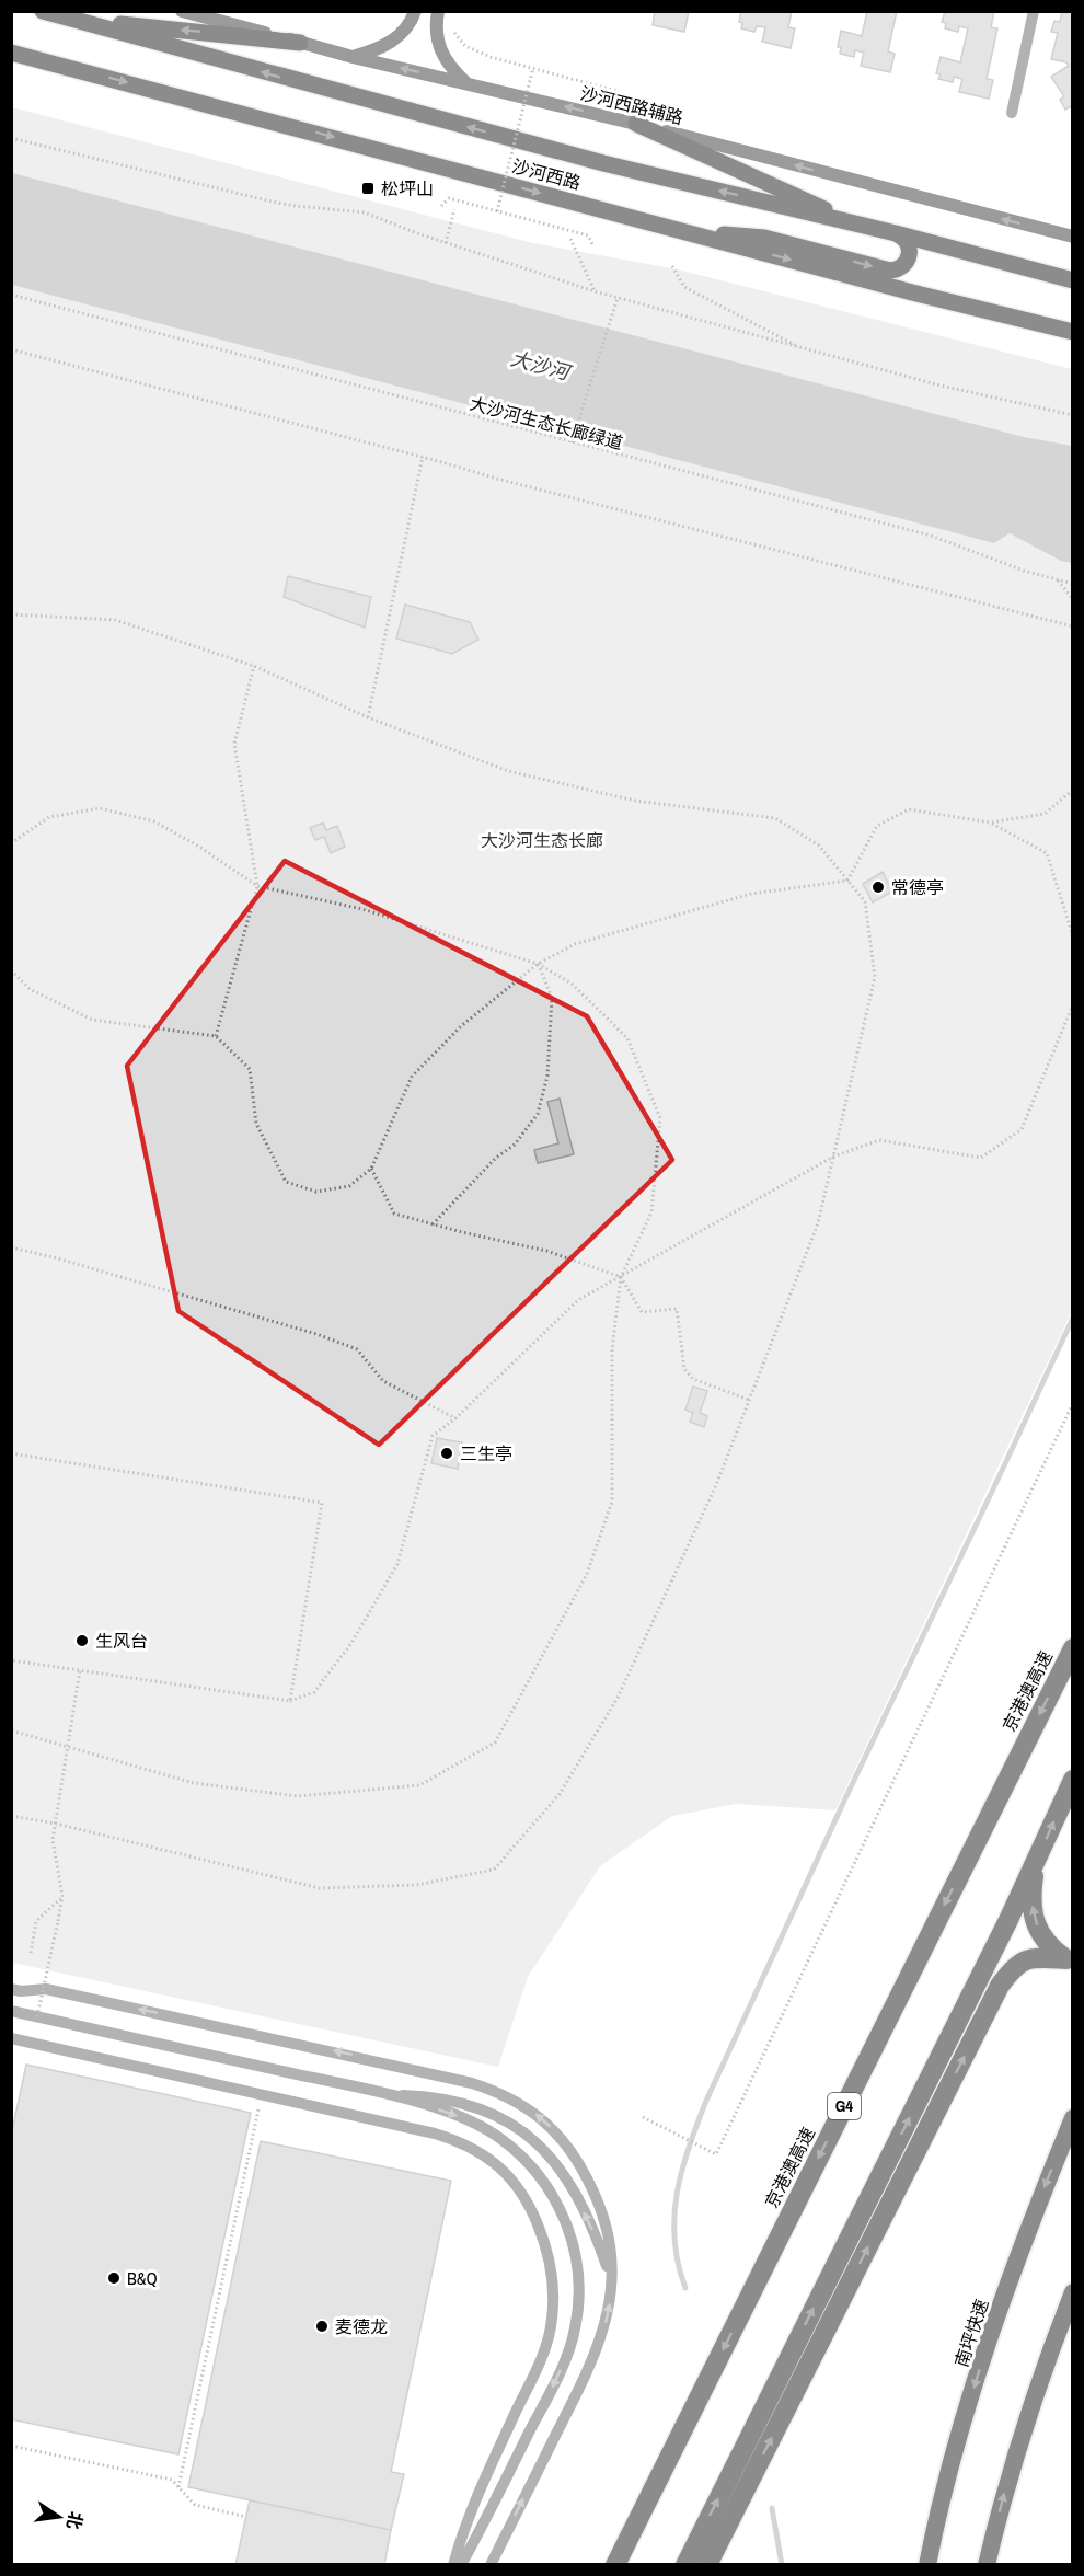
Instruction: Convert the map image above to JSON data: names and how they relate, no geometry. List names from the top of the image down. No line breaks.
{"streets":{"highway":["京港澳高速","G4","南坪快速"],"main road":["沙河西路辅路","沙河西路"],"path":["大沙河生态长廊绿道"]},"water":["大沙河"],"parks":["大沙河生态长廊"],"places":{"transit":["松坪山"],"other":["常德亭","三生亭","生风台","B&Q","麦德龙"]},"north":"right"}
